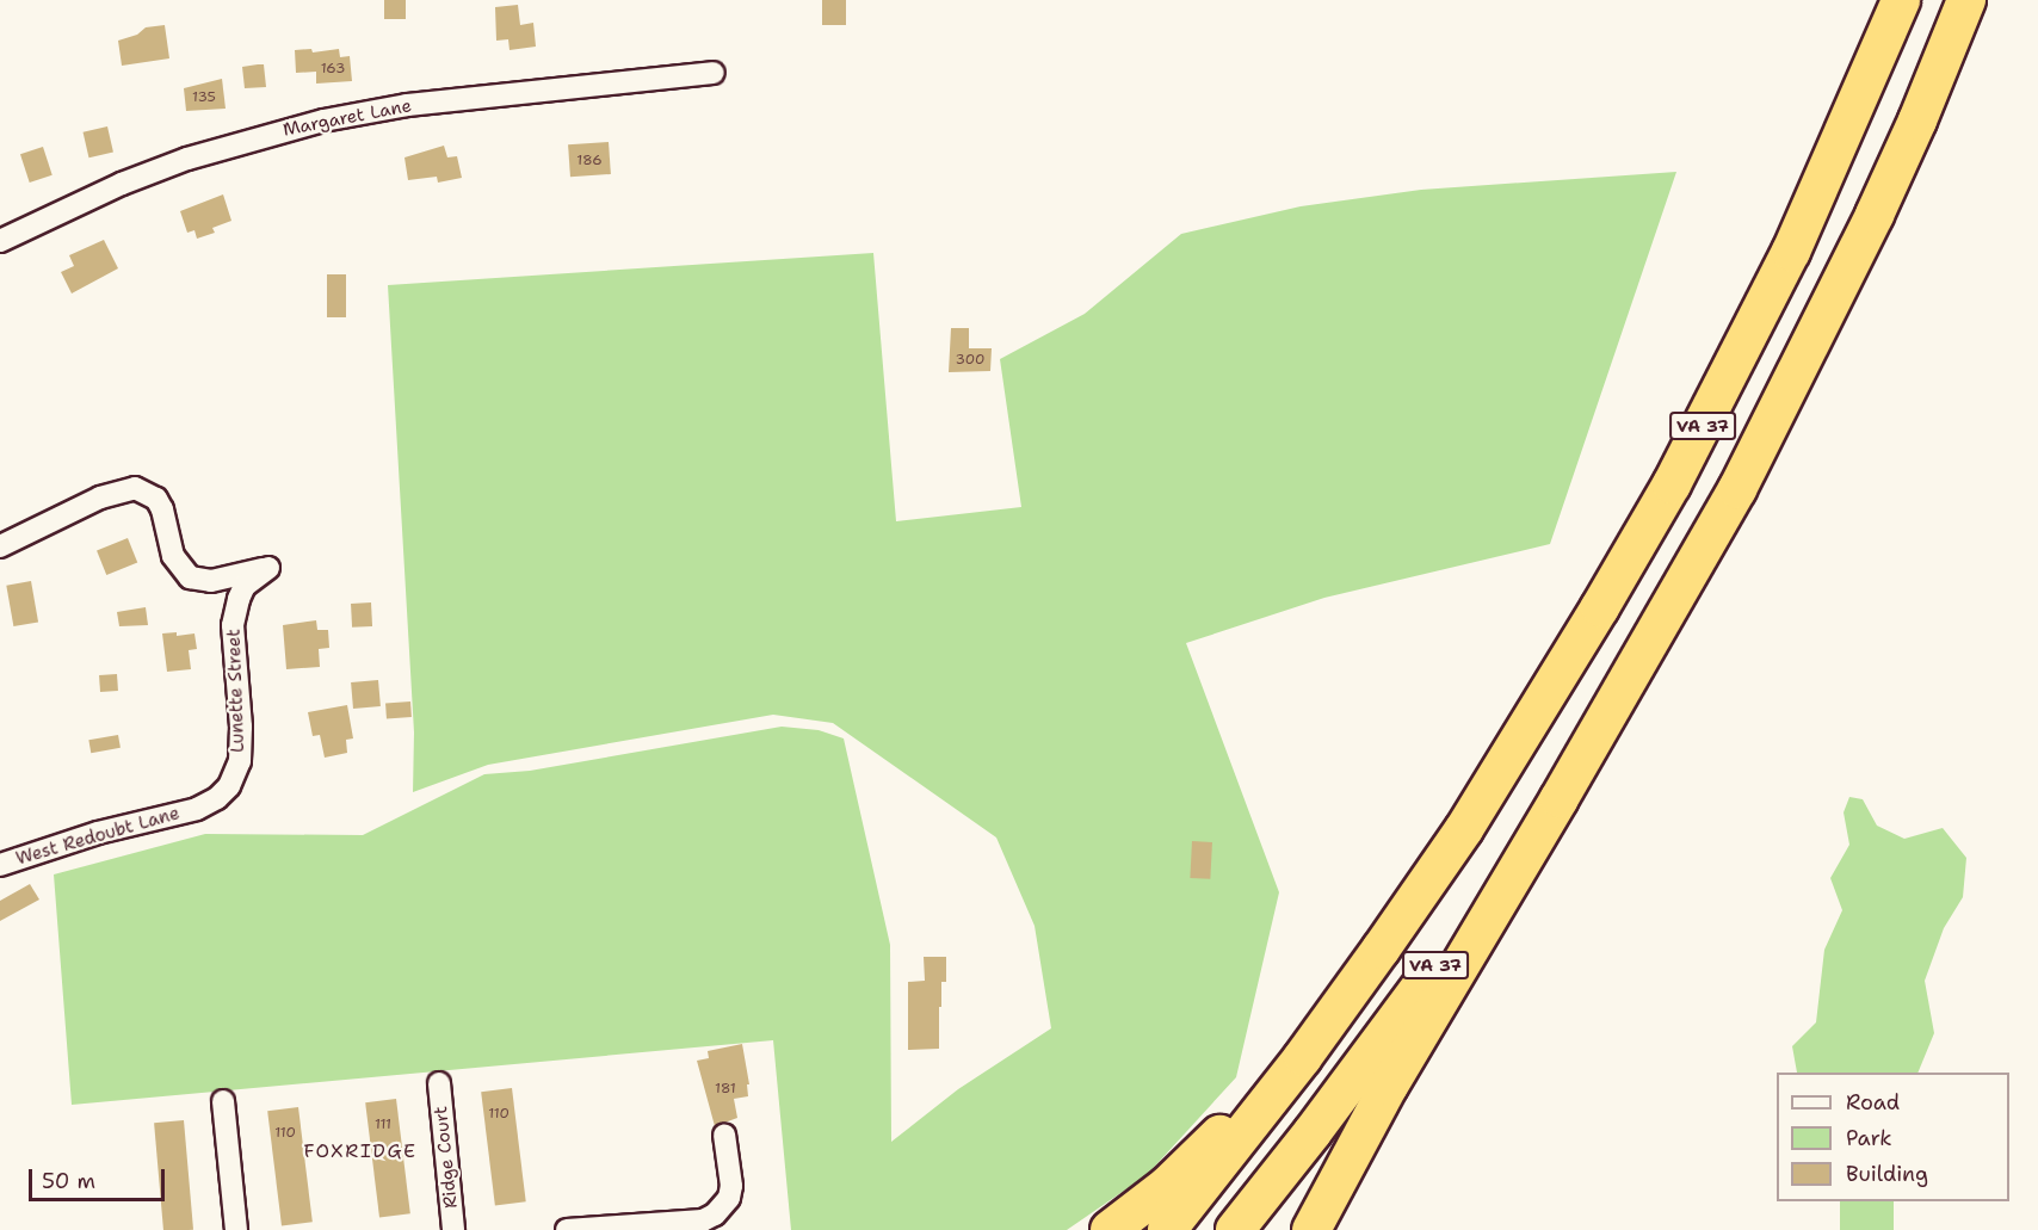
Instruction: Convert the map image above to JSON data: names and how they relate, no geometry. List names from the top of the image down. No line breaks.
{"streets":{"highway":["VA 37"],"street":["Margaret Lane","Lunette Street","West Redoubt Lane","Ridge Court"]},"crossings":[["Lunette Street","West Redoubt Lane"]],"districts":["FOXRIDGE"],"house_numbers":["163","135","186","300","181","110","111","110"],"legend":["Road","Park","Building"],"scale_bar":"50 m"}
